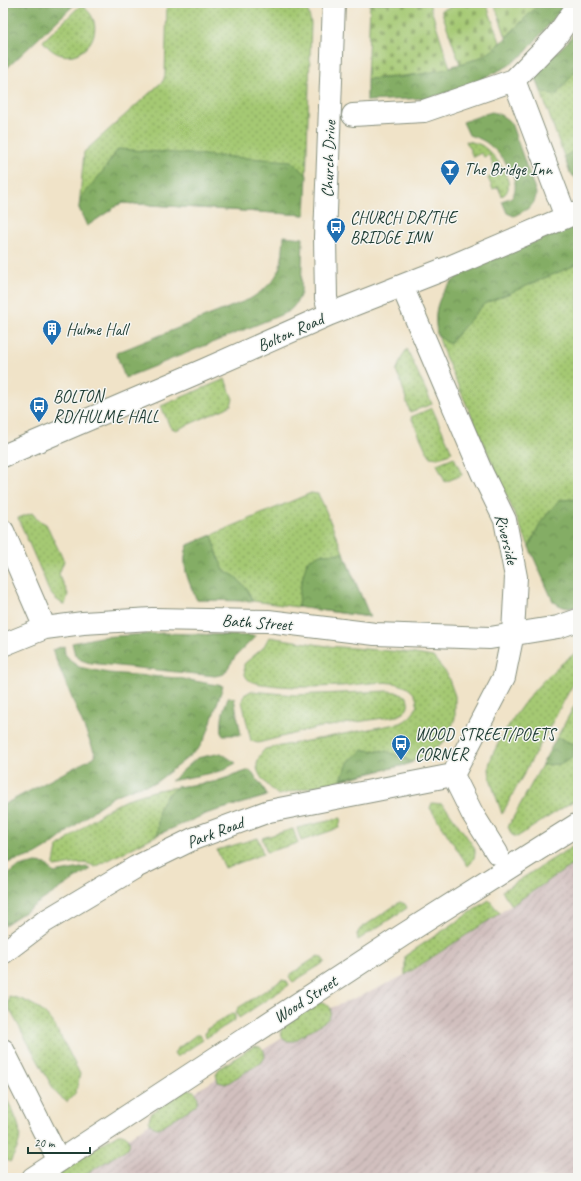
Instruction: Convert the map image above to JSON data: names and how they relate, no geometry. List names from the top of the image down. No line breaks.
{"streets":{"street":["Church Drive","Bolton Road","Riverside","Bath Street","Park Road","Wood Street"]},"crossings":[["Church Drive","Bolton Road"],["Bolton Road","Riverside"],["Riverside","Bath Street"],["Riverside","Park Road"]],"places":{"bar":["The Bridge Inn"],"bus stop":["CHURCH DR/THE BRIDGE INN","BOLTON RD/HULME HALL","WOOD STREET/POETS CORNER"],"building":["Hulme Hall"]},"scale_bar":"20 m"}
